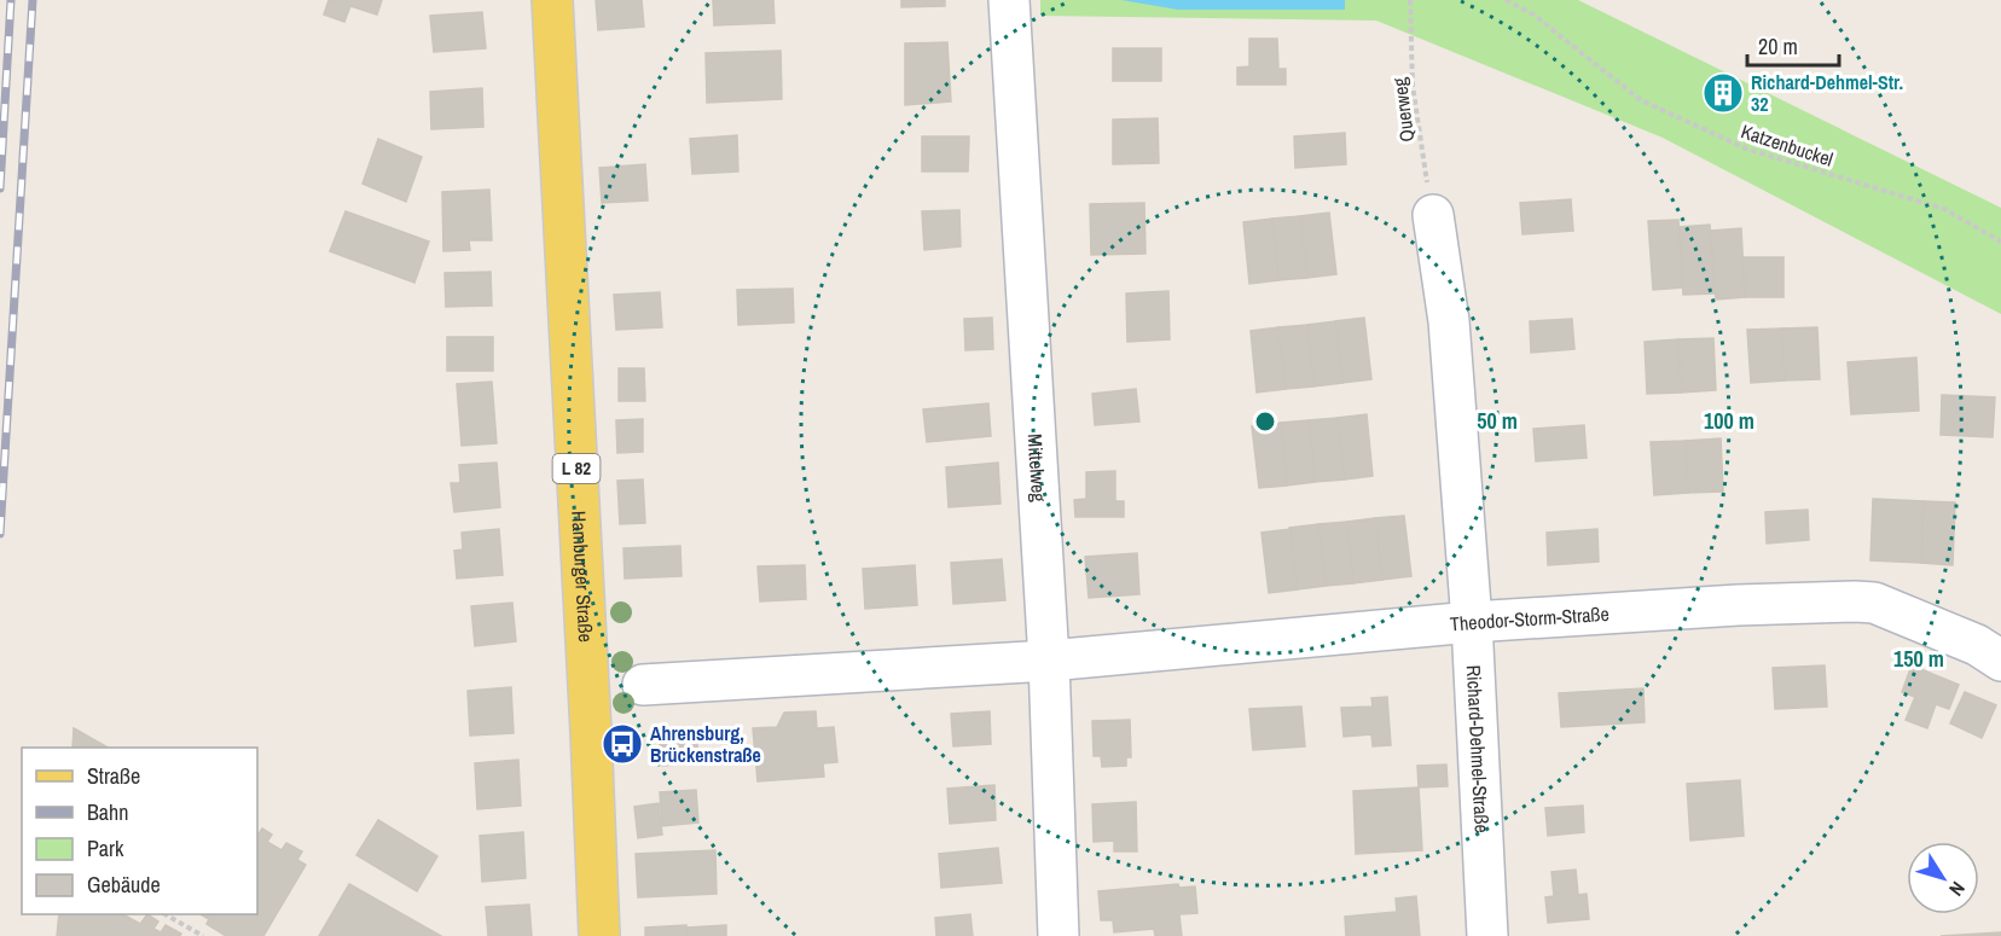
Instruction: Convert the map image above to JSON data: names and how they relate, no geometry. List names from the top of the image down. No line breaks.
{"streets":{"main road":["L 82","Hamburger Straße"],"street":["Mittelweg","Theodor-Storm-Straße","Richard-Dehmel-Straße"],"path":["Querweg","Katzenbuckel"]},"crossings":[["Querweg","Richard-Dehmel-Straße"],["Mittelweg","Theodor-Storm-Straße"],["Theodor-Storm-Straße","Richard-Dehmel-Straße"]],"places":{"building":["Richard-Dehmel-Str. 32"],"bus stop":["Ahrensburg, Brückenstraße"]},"legend":["Straße","Bahn","Park","Gebäude"],"scale_bar":"20 m","north":"bottom right","rings":["50 m","100 m","150 m"]}
